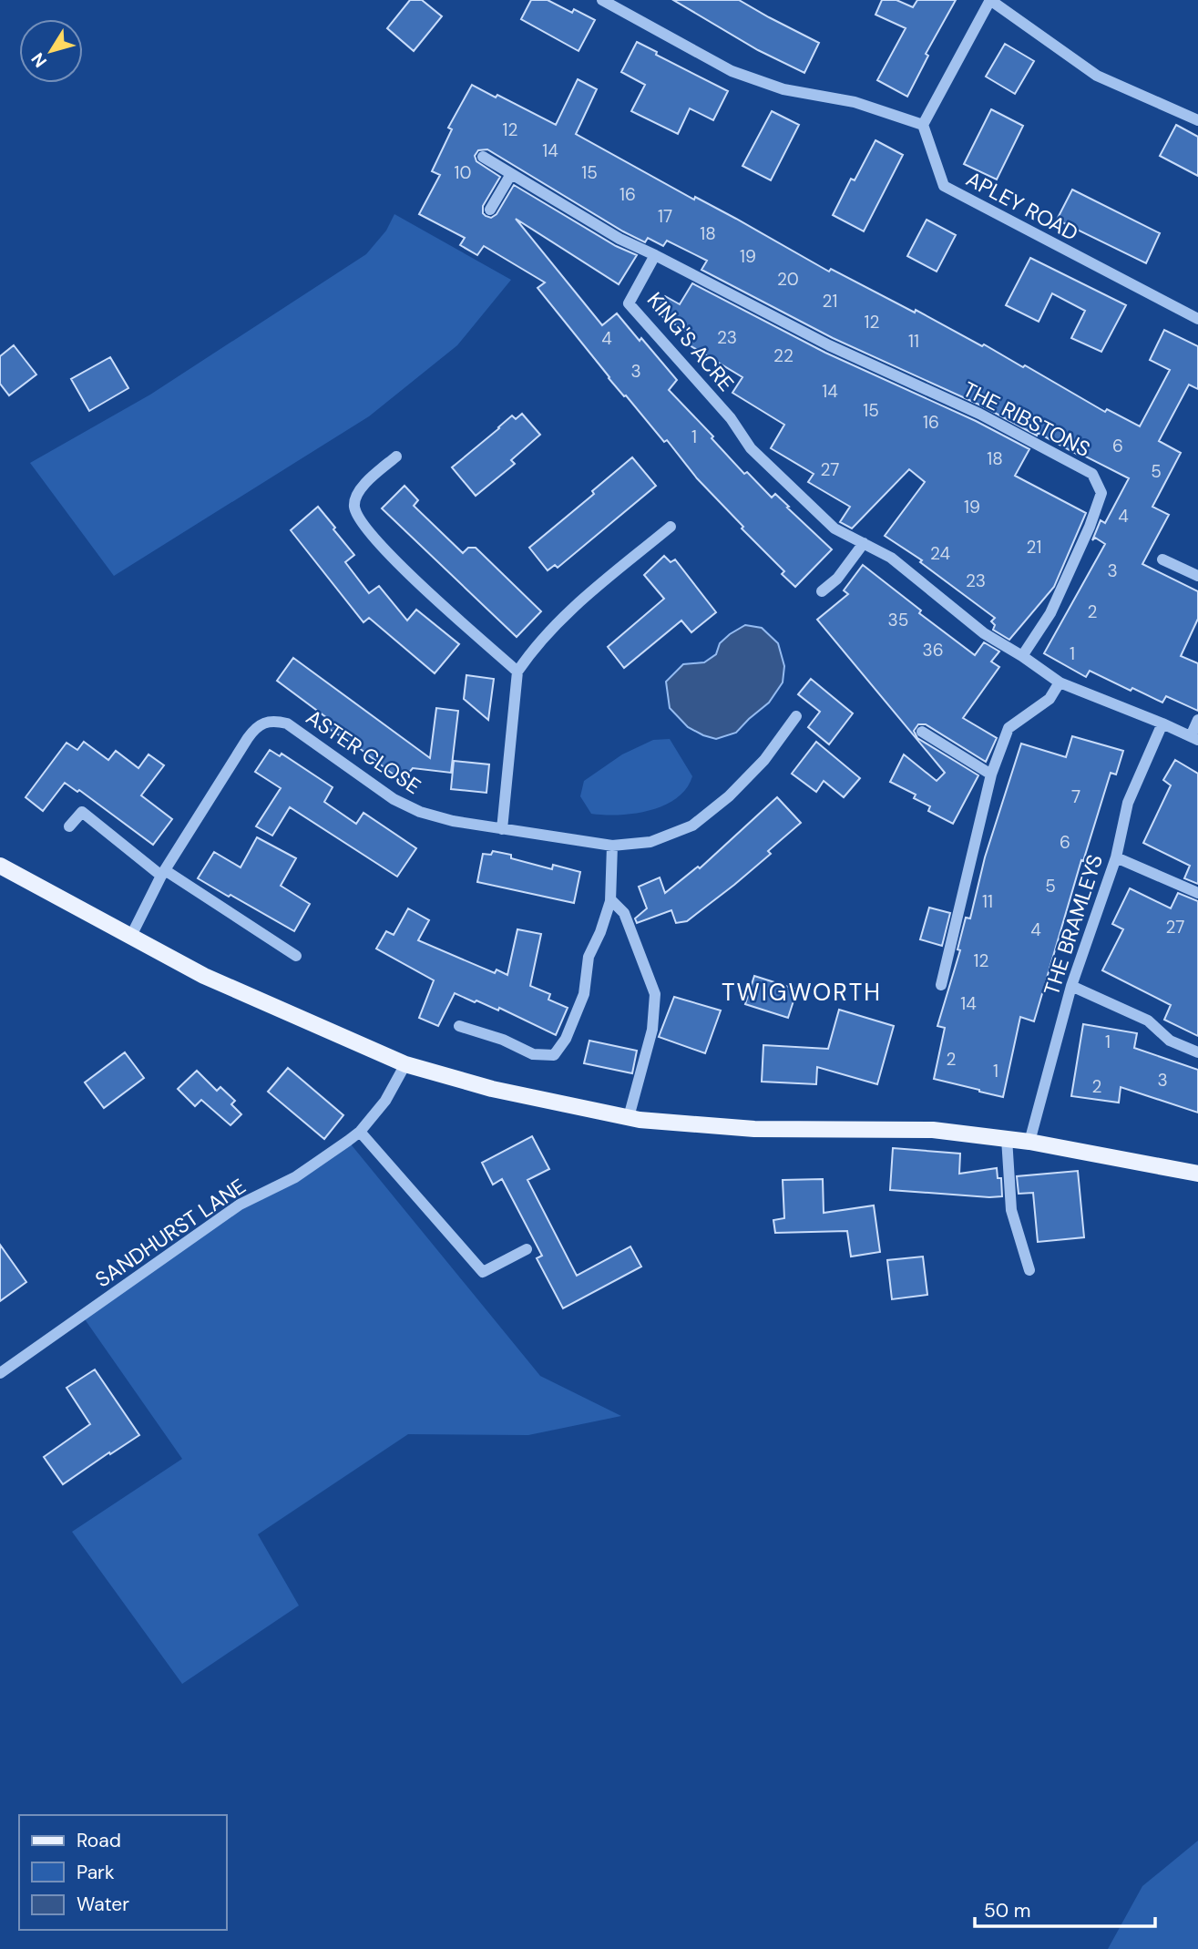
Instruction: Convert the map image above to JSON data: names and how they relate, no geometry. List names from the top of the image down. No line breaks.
{"streets":{"street":["APLEY ROAD","KING'S ACRE","THE RIBSTONS","ASTER CLOSE","THE BRAMLEYS","SANDHURST LANE"]},"crossings":[["KING'S ACRE","THE RIBSTONS"]],"districts":["TWIGWORTH"],"house_numbers":["12","14","10","15","16","17","18","19","20","21","12","23","4","11","22","3","14","15","16","1","6","18","27","5","19","4","21","24","3","23","2","35","36","1","7","6","5","11","27","4","12","14","1","2","1","3","2"],"legend":["Road","Park","Water"],"scale_bar":"50 m","north":"bottom left"}
